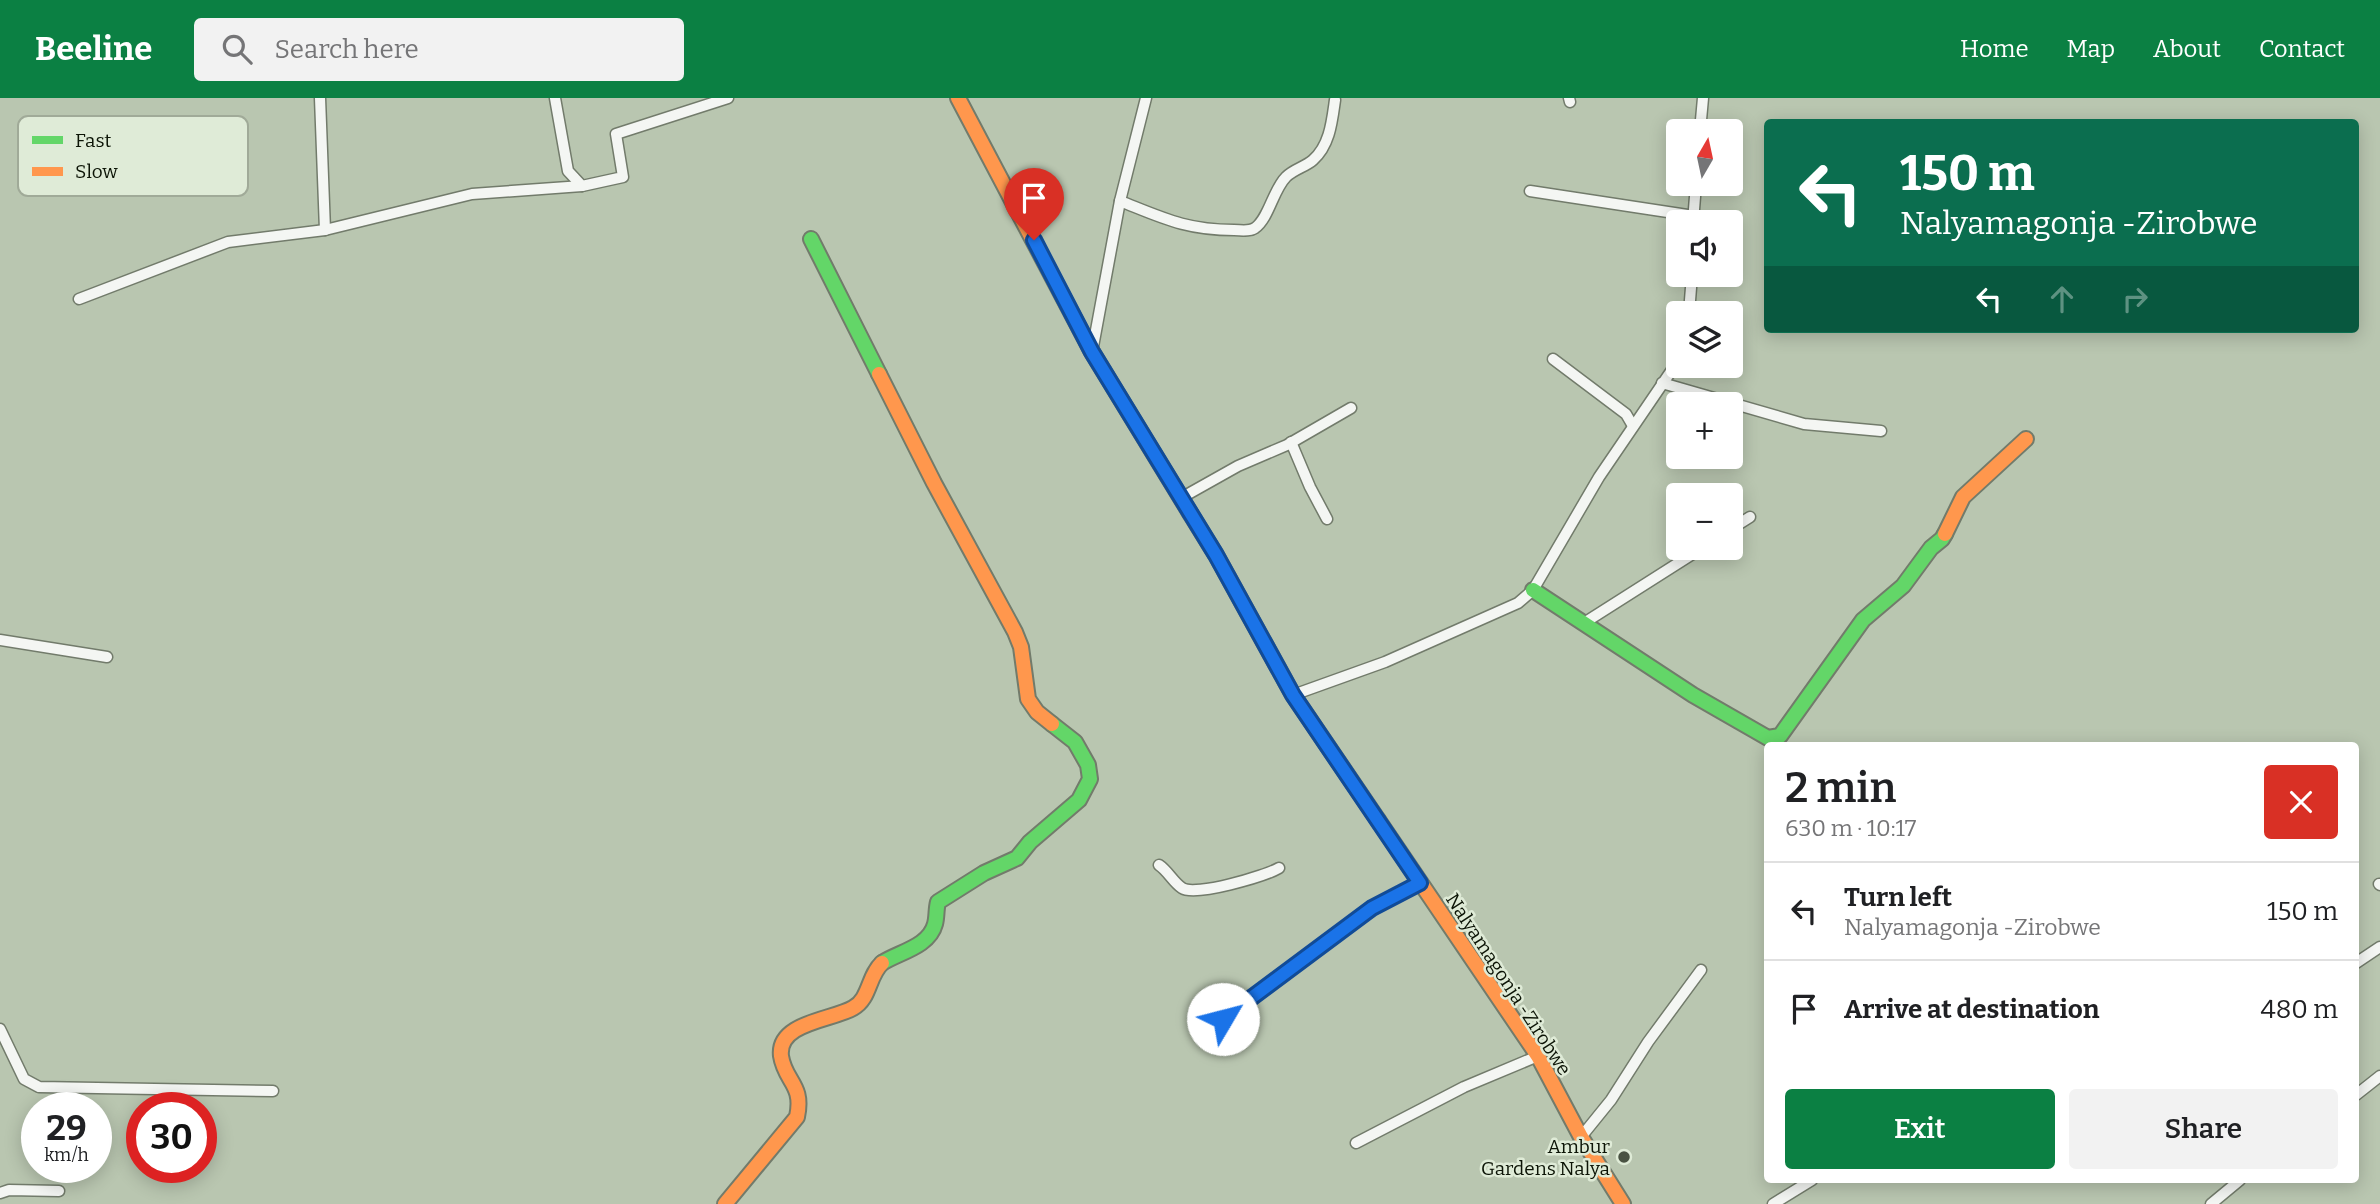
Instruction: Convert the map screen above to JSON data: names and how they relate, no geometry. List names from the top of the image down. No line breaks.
{"streets":{"street":["Nalyamagonja -Zirobwe"]},"places":["Ambur Gardens Nalya"],"legend":["Fast","Slow"],"north":"top","page":{"header":"Beeline","search":"Search here","nav":["Home","Map","About","Contact"],"map_buttons":["+","−"],"turn":["150 m","Nalyamagonja -Zirobwe"],"heading":["2 min","630 m · 10:17"],"list":[{"name":"Turn left","note":"Nalyamagonja -Zirobwe","value":"150 m"},{"name":"Arrive at destination","value":"480 m"}],"buttons":["Exit","Share"],"speed":"29 km/h","limit":"30"}}
